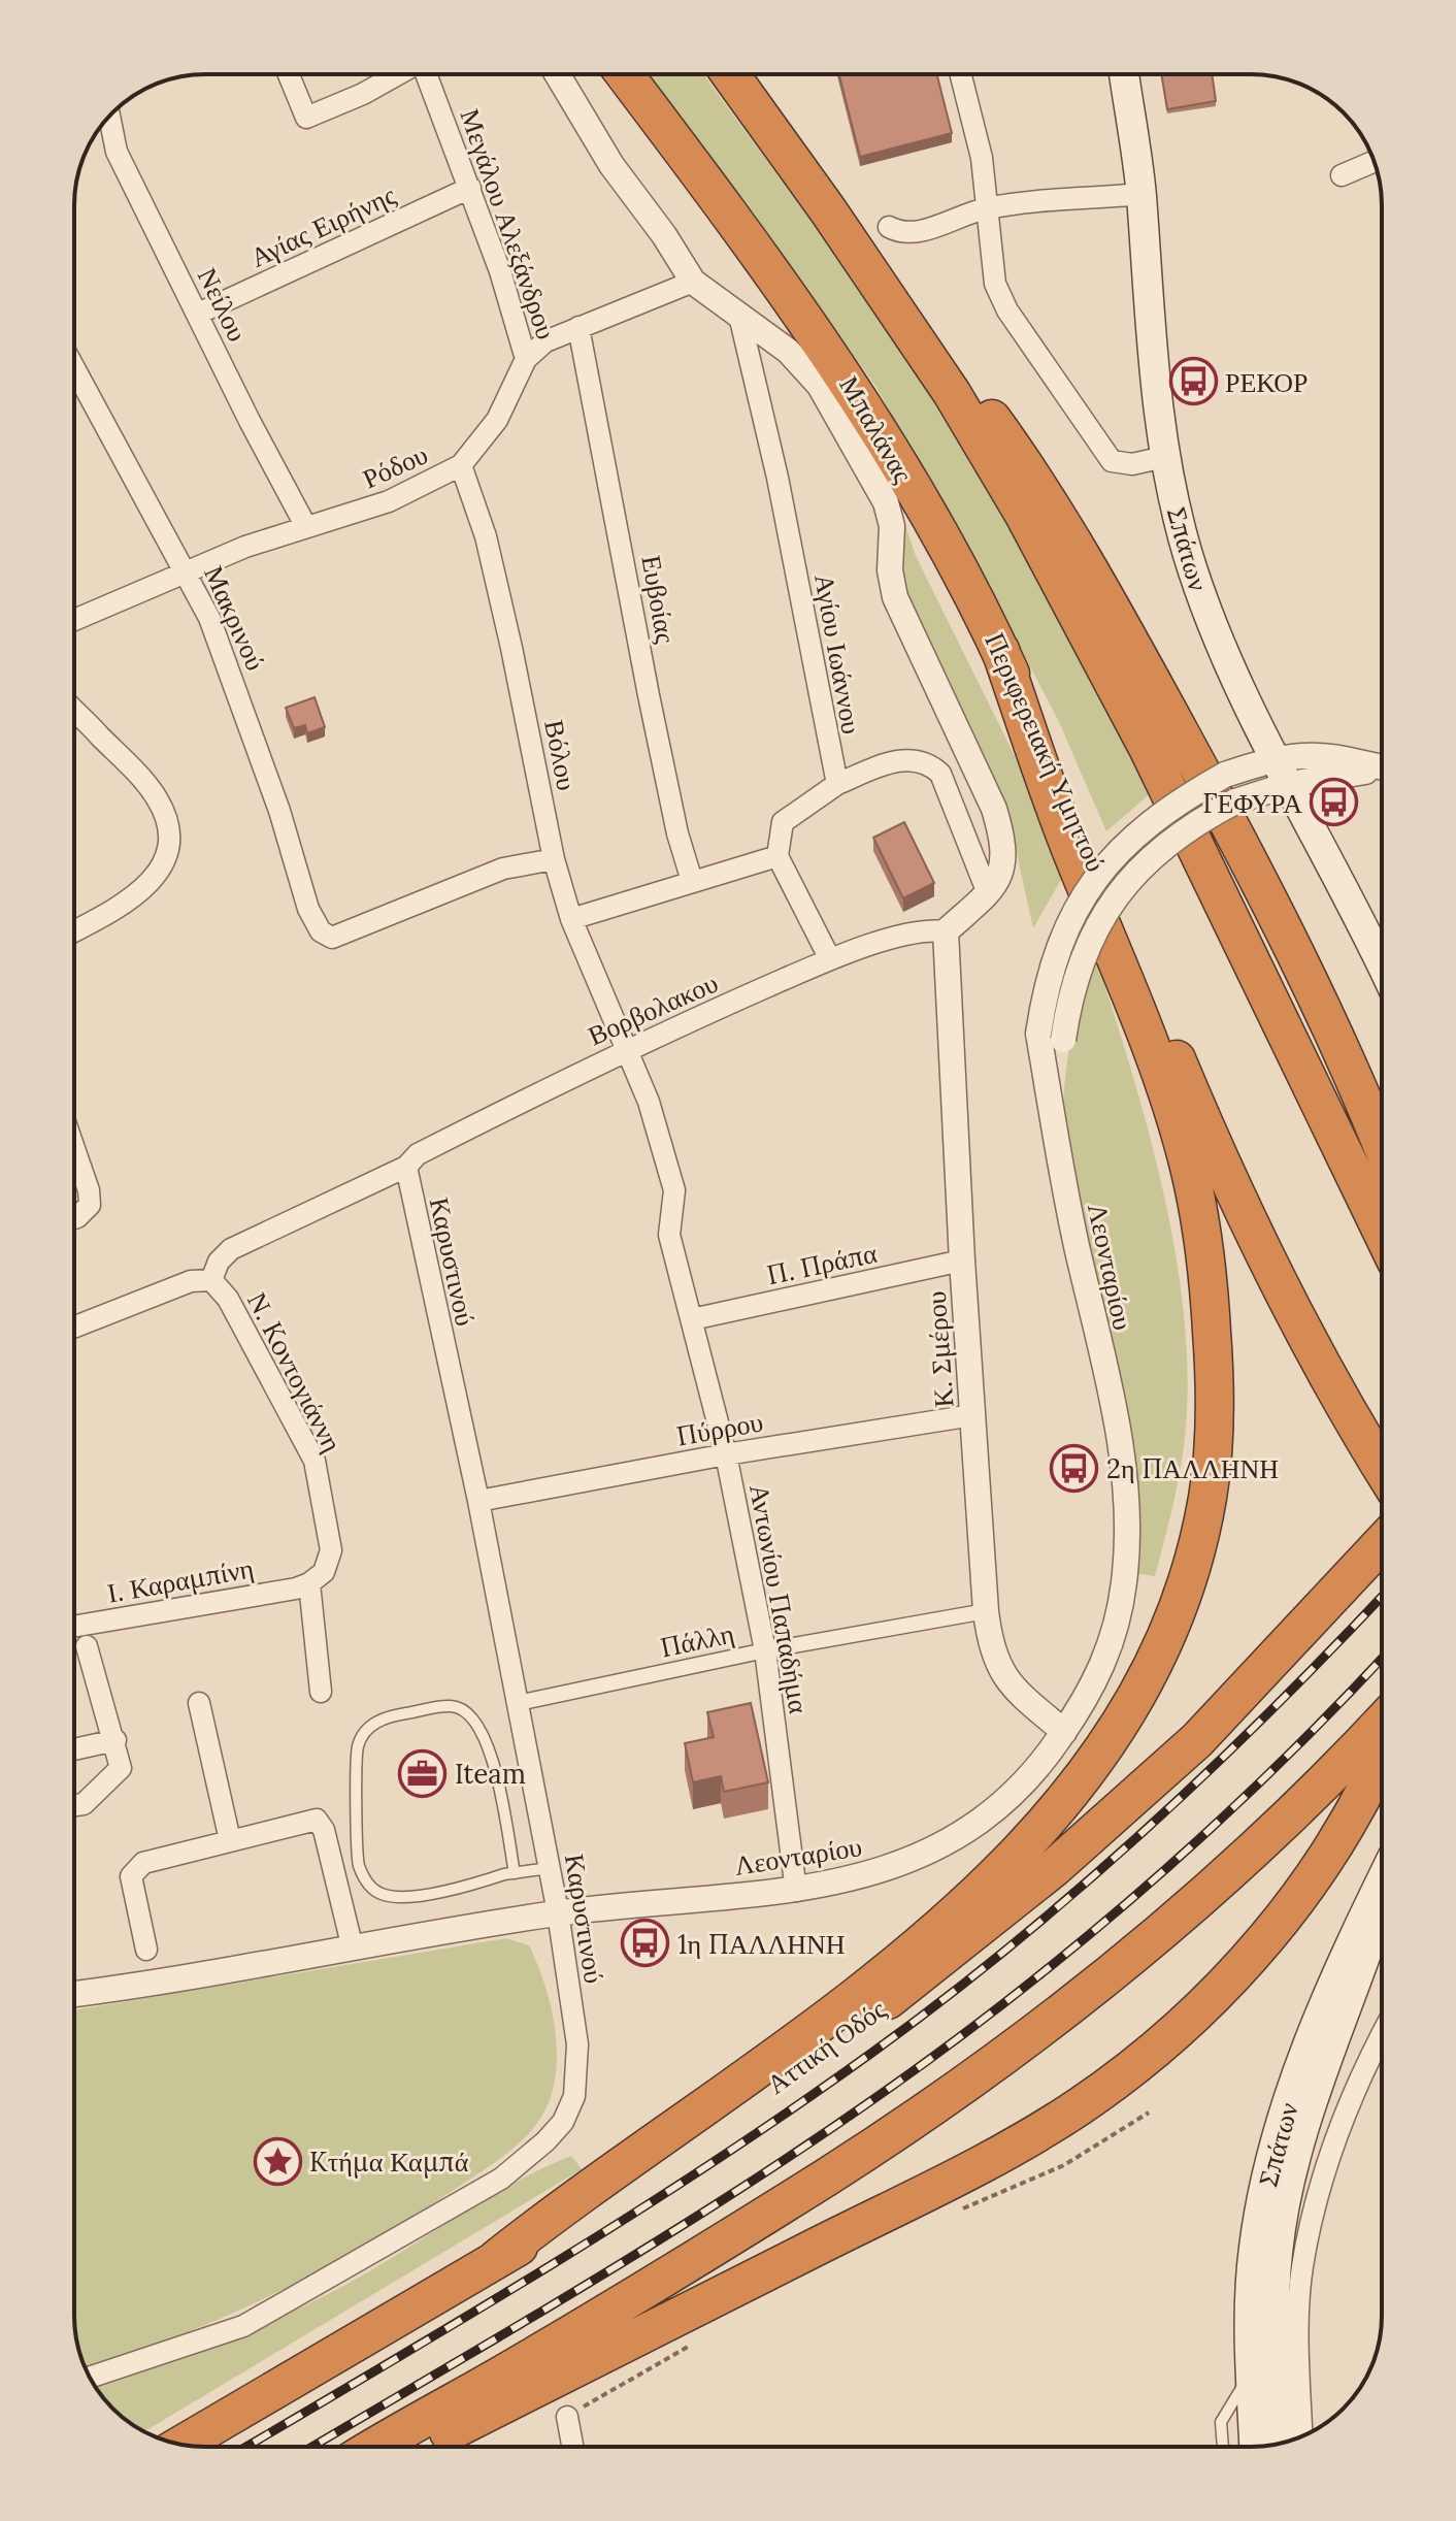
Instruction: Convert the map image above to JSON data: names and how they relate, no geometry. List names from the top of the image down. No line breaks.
{"streets":{"highway":["Περιφερειακή Υμηττού","Αττική Οδός"],"main road":["Σπάτων"],"street":["Μεγάλου Αλεξάνδρου","Αγίας Ειρήνης","Νείλου","Μπαλάνας","Ρόδου","Ευβοίας","Μακρινού","Αγίου Ιωάννου","Βόλου","Βορβολακου","Καρυστινού","Π. Πράπα","Λεονταρίου","Κ. Σμέρου","Ν. Koντογιάννη","Πύρρου","Ι. Καραμπίνη","Αντωνίου Παπαδήμα","Πάλλη"]},"crossings":[["Μεγάλου Αλεξάνδρου","Αγίας Ειρήνης"],["Μεγάλου Αλεξάνδρου","Ρόδου"],["Αγίας Ειρήνης","Νείλου"],["Νείλου","Ρόδου"],["Μπαλάνας","Ρόδου"],["Μπαλάνας","Αγίου Ιωάννου"],["Μπαλάνας","Βορβολακου"],["Μπαλάνας","Κ. Σμέρου"],["Ρόδου","Ευβοίας"],["Ρόδου","Μακρινού"],["Ρόδου","Βόλου"],["Σπάτων","Λεονταρίου"],["Μακρινού","Βόλου"],["Αγίου Ιωάννου","Βορβολακου"],["Αγίου Ιωάννου","Κ. Σμέρου"],["Βόλου","Βορβολακου"],["Βόλου","Αντωνίου Παπαδήμα"],["Βορβολακου","Καρυστινού"],["Βορβολακου","Κ. Σμέρου"],["Βορβολακου","Ν. Koντογιάννη"],["Βορβολακου","Αντωνίου Παπαδήμα"],["Καρυστινού","Λεονταρίου"],["Καρυστινού","Πύρρου"],["Καρυστινού","Πάλλη"],["Π. Πράπα","Κ. Σμέρου"],["Π. Πράπα","Αντωνίου Παπαδήμα"],["Λεονταρίου","Κ. Σμέρου"],["Λεονταρίου","Αντωνίου Παπαδήμα"],["Κ. Σμέρου","Πύρρου"],["Κ. Σμέρου","Πάλλη"],["Ν. Koντογιάννη","Ι. Καραμπίνη"],["Πύρρου","Αντωνίου Παπαδήμα"],["Αντωνίου Παπαδήμα","Πάλλη"]],"places":{"bus stop":["ΡΕΚΟΡ","ΓΕΦΥΡΑ","2η ΠΑΛΛΗΝΗ","1η ΠΑΛΛΗΝΗ"],"office":["Iteam"],"place":["Kτήμα Καμπά"]}}
